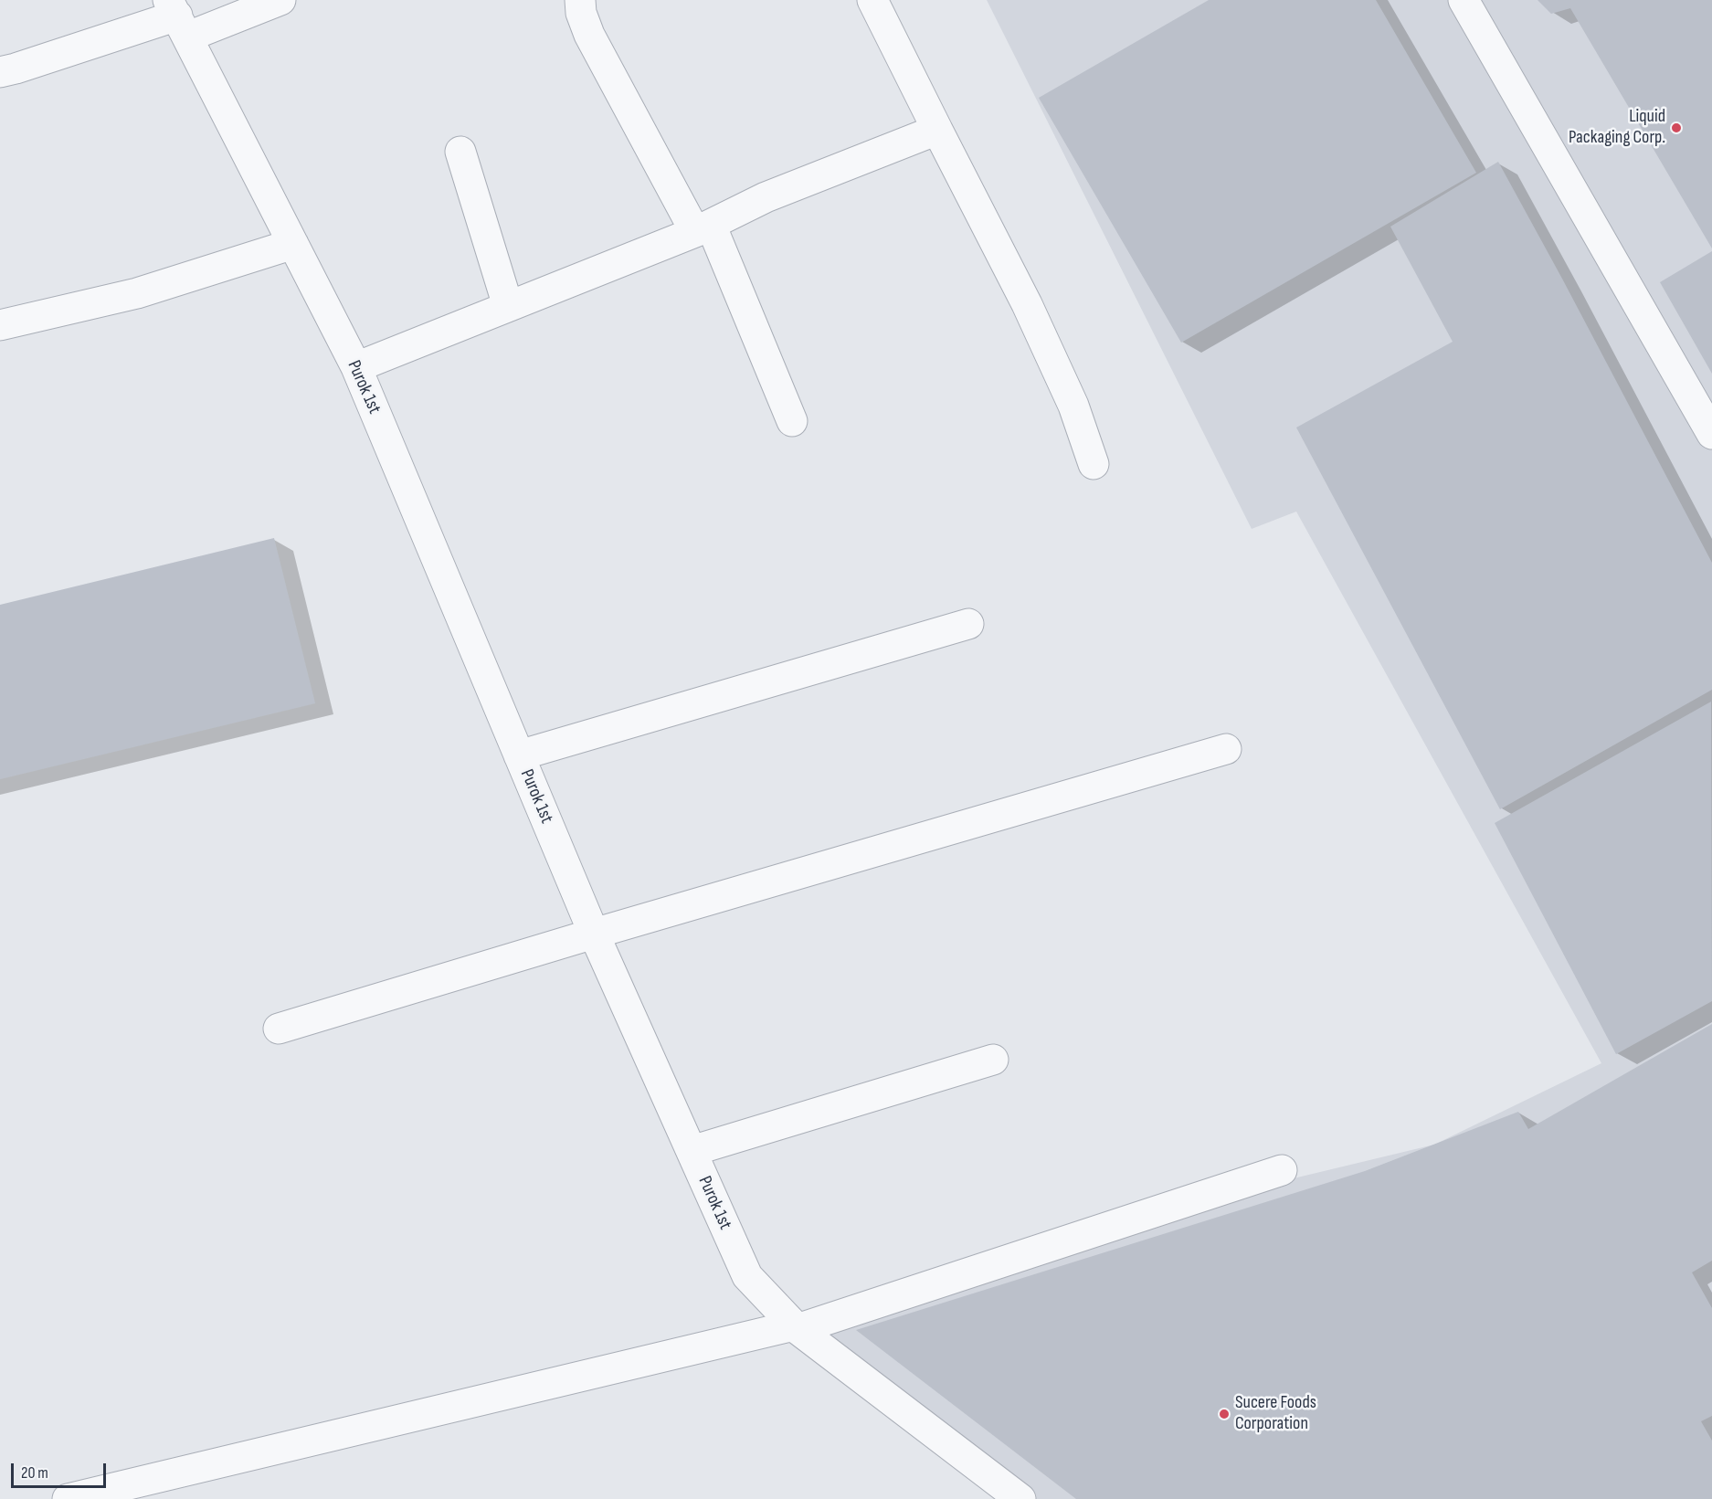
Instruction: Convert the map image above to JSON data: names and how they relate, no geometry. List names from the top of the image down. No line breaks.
{"streets":{"street":["Purok 1st"]},"places":["Liquid Packaging Corp.","Sucere Foods Corporation"],"scale_bar":"20 m"}
